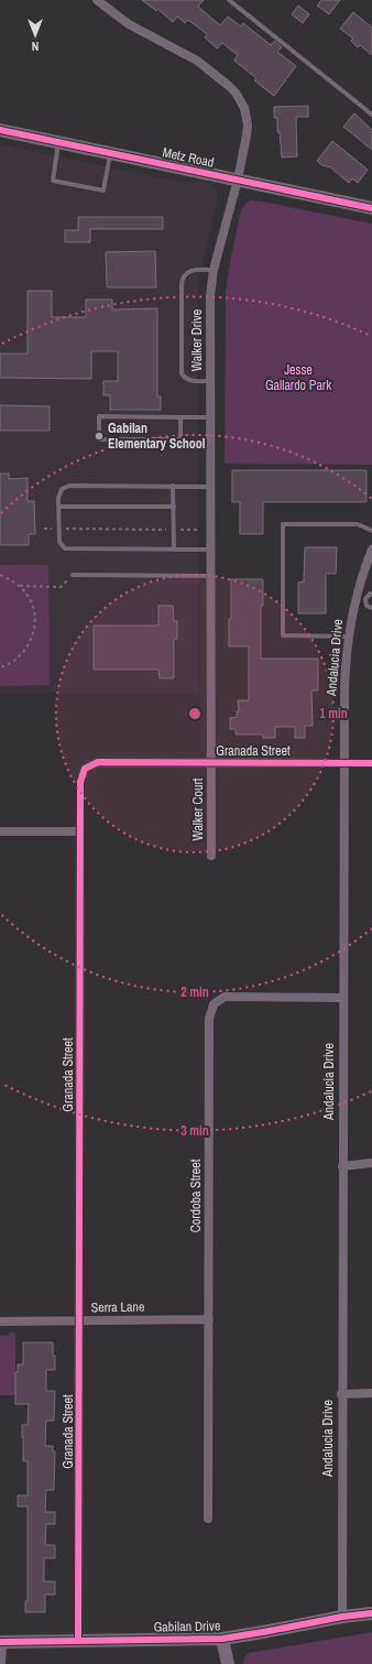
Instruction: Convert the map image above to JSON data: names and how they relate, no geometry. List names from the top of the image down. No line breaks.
{"streets":{"street":["Metz Road","Walker Drive","Andalucia Drive","Granada Street","Walker Court","Cordoba Street","Serra Lane","Gabilan Drive"]},"crossings":[["Metz Road","Walker Drive"],["Walker Drive","Granada Street"],["Walker Drive","Walker Court"],["Andalucia Drive","Granada Street"],["Andalucia Drive","Cordoba Street"],["Andalucia Drive","Gabilan Drive"],["Granada Street","Walker Court"],["Granada Street","Serra Lane"],["Granada Street","Gabilan Drive"],["Cordoba Street","Serra Lane"]],"parks":["Jesse Gallardo Park"],"places":["Gabilan Elementary School"],"north":"bottom","rings":["1 min","2 min","3 min"]}
